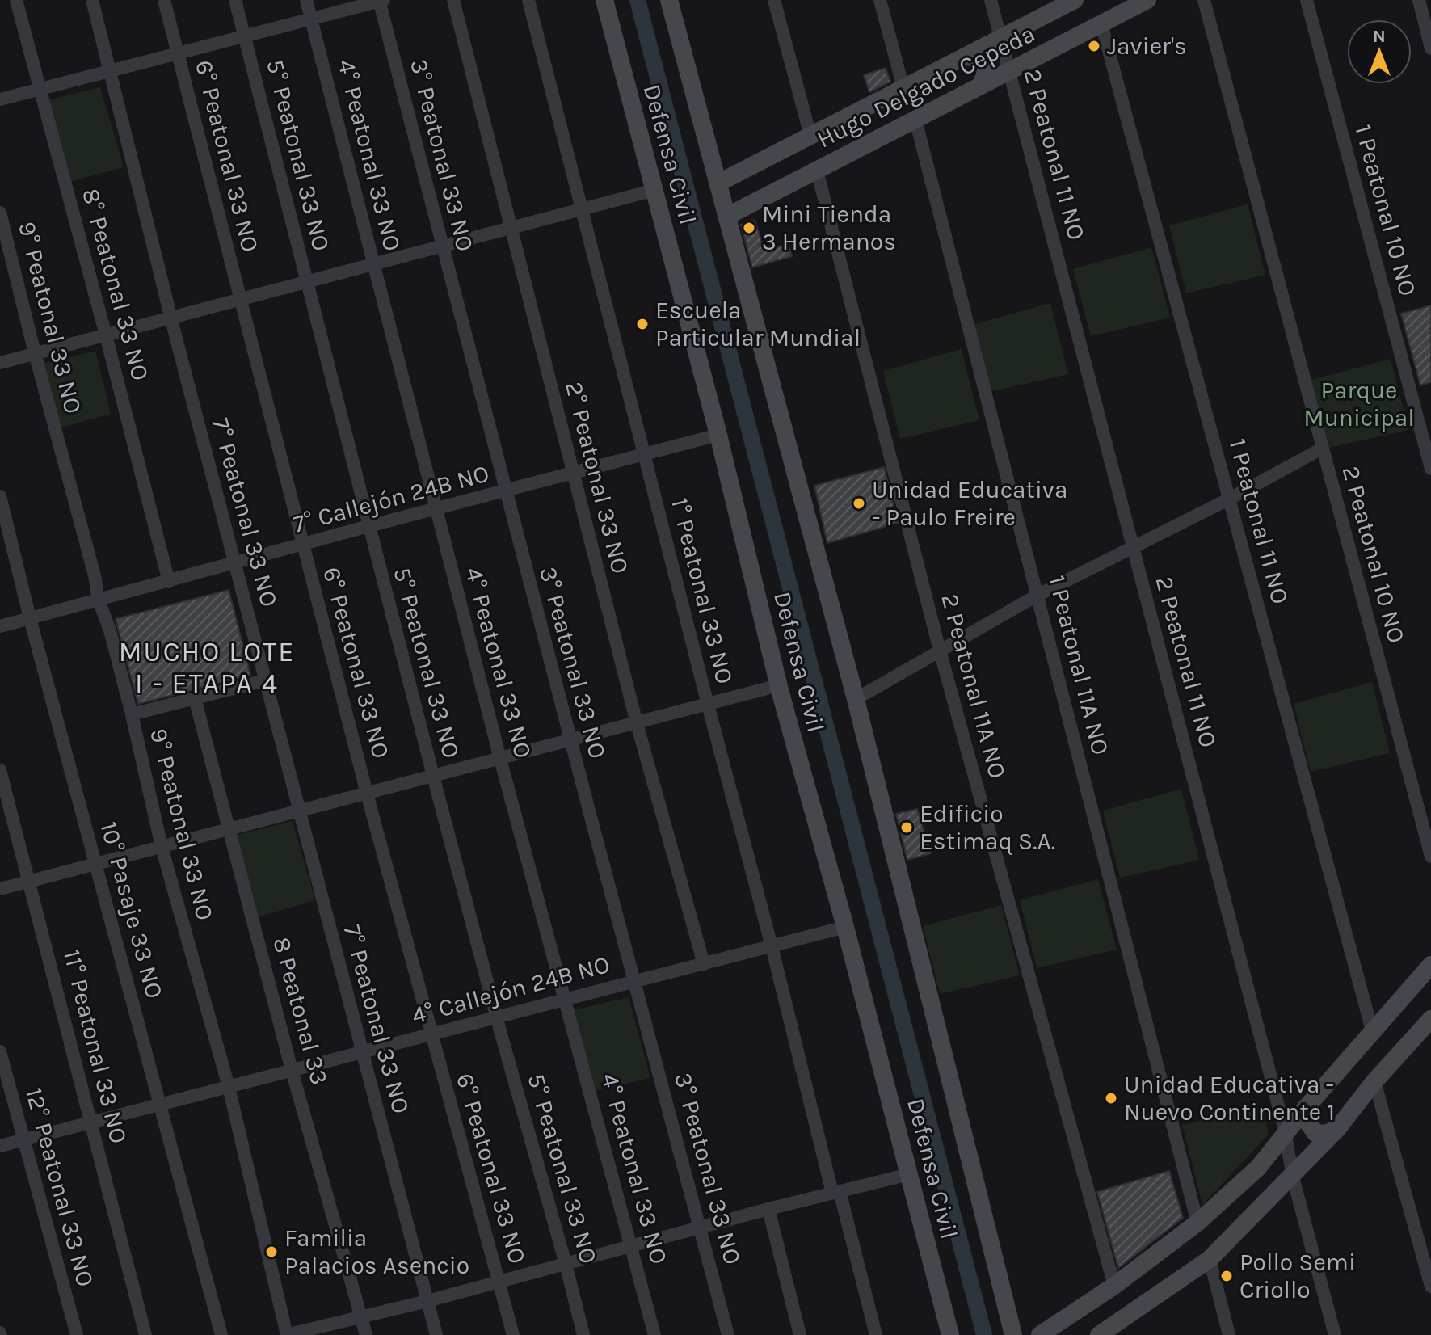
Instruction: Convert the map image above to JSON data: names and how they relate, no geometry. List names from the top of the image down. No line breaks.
{"streets":{"street":["Hugo Delgado Cepeda","Defensa Civil","2 Peatonal 11 NO","5° Peatonal 33 NO","4° Peatonal 33 NO","3° Peatonal 33 NO","6° Peatonal 33 NO","1 Peatonal 10 NO","8° Peatonal 33 NO","9° Peatonal 33 NO","2° Peatonal 33 NO","7° Callejón 24B NO","7° Peatonal 33 NO","1 Peatonal 11 NO","2 Peatonal 10 NO","1° Peatonal 33 NO","1 Peatonal 11A NO","2 Peatonal 11A NO","10° Pasaje 33 NO","4° Callejón 24B NO","8 Peatonal 33","11° Peatonal 33 NO","12° Peatonal 33 NO"]},"crossings":[["Hugo Delgado Cepeda","Defensa Civil"],["Hugo Delgado Cepeda","2 Peatonal 11 NO"],["Hugo Delgado Cepeda","1 Peatonal 11 NO"],["Hugo Delgado Cepeda","1 Peatonal 11A NO"],["Hugo Delgado Cepeda","2 Peatonal 11A NO"],["Defensa Civil","7° Callejón 24B NO"],["Defensa Civil","4° Callejón 24B NO"],["5° Peatonal 33 NO","7° Callejón 24B NO"],["5° Peatonal 33 NO","4° Callejón 24B NO"],["4° Peatonal 33 NO","7° Callejón 24B NO"],["4° Peatonal 33 NO","4° Callejón 24B NO"],["3° Peatonal 33 NO","7° Callejón 24B NO"],["3° Peatonal 33 NO","4° Callejón 24B NO"],["6° Peatonal 33 NO","7° Callejón 24B NO"],["6° Peatonal 33 NO","4° Callejón 24B NO"],["8° Peatonal 33 NO","7° Callejón 24B NO"],["9° Peatonal 33 NO","7° Callejón 24B NO"],["9° Peatonal 33 NO","4° Callejón 24B NO"],["2° Peatonal 33 NO","7° Callejón 24B NO"],["2° Peatonal 33 NO","4° Callejón 24B NO"],["7° Callejón 24B NO","7° Peatonal 33 NO"],["7° Callejón 24B NO","1° Peatonal 33 NO"],["7° Callejón 24B NO","10° Pasaje 33 NO"],["7° Peatonal 33 NO","4° Callejón 24B NO"],["1° Peatonal 33 NO","4° Callejón 24B NO"],["10° Pasaje 33 NO","4° Callejón 24B NO"],["4° Callejón 24B NO","8 Peatonal 33"],["4° Callejón 24B NO","11° Peatonal 33 NO"],["4° Callejón 24B NO","12° Peatonal 33 NO"]],"districts":["MUCHO LOTE I - ETAPA 4"],"parks":["Parque Municipal"],"places":["Javier's","Mini Tienda 3 Hermanos","Escuela Particular Mundial","Unidad Educativa - Paulo Freire","Edificio Estimaq S.A.","Unidad Educativa - Nuevo Continente 1","Familia Palacios Asencio","Pollo Semi Criollo"],"north":"top"}
